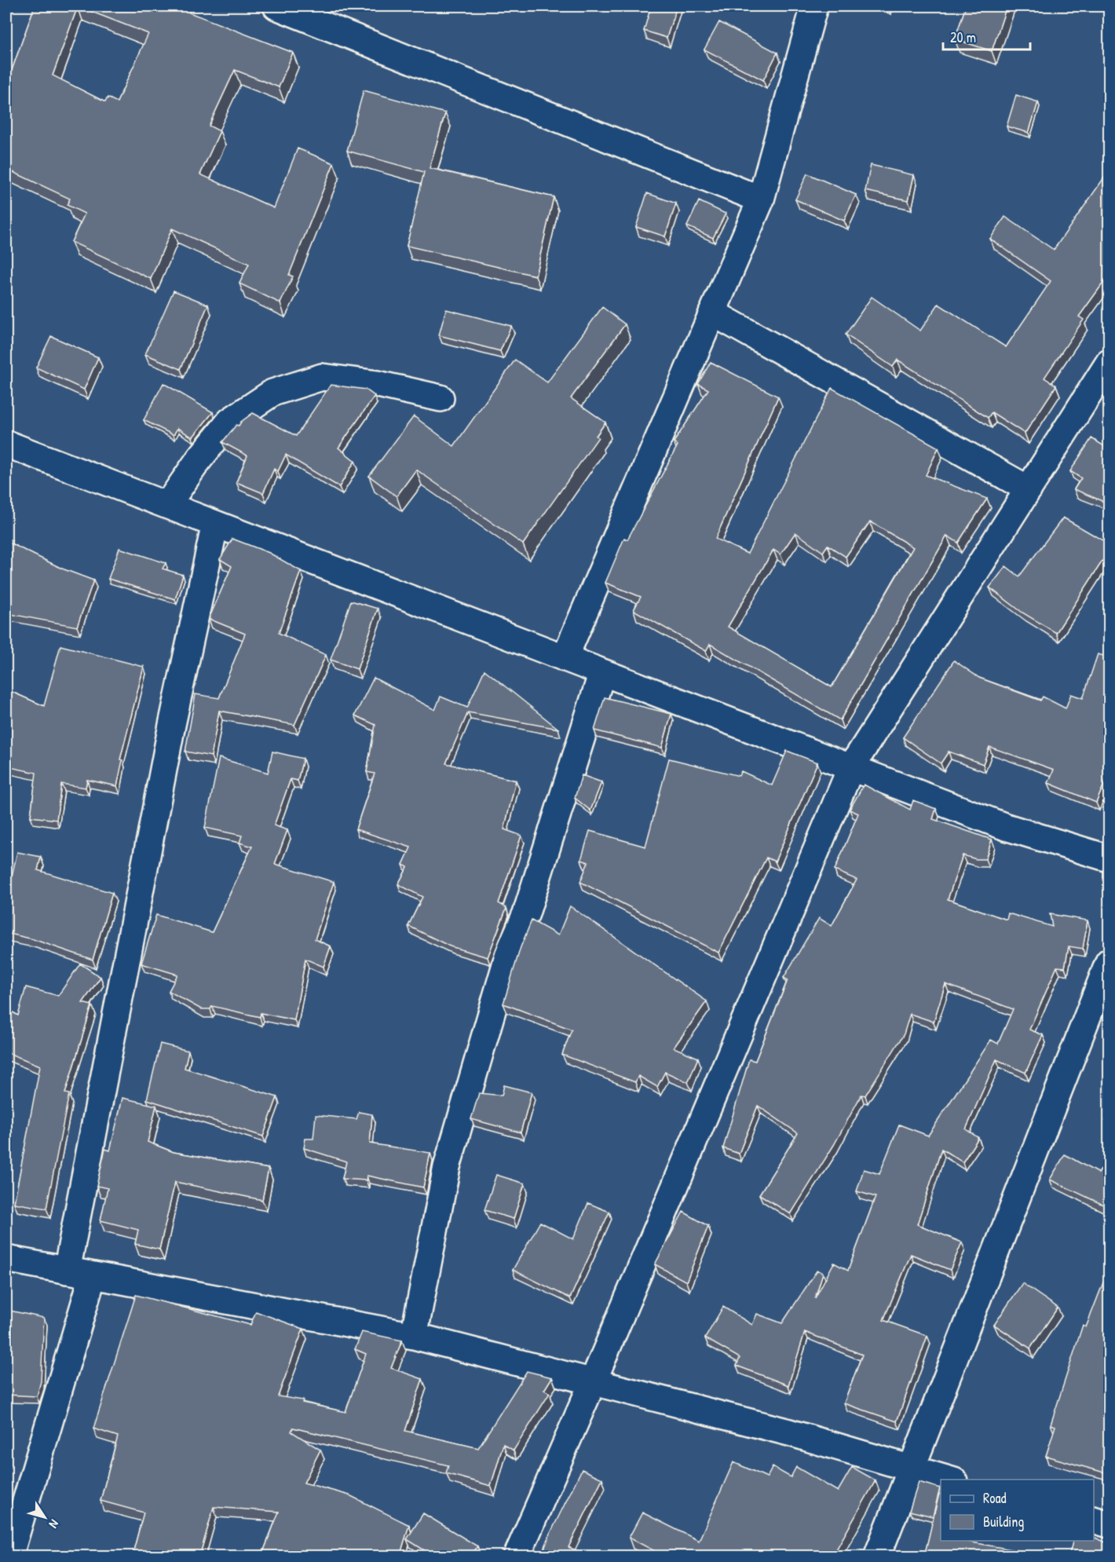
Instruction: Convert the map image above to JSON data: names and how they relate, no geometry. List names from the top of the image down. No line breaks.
{"legend":["Road","Building"],"scale_bar":"20 m","north":"bottom right"}
